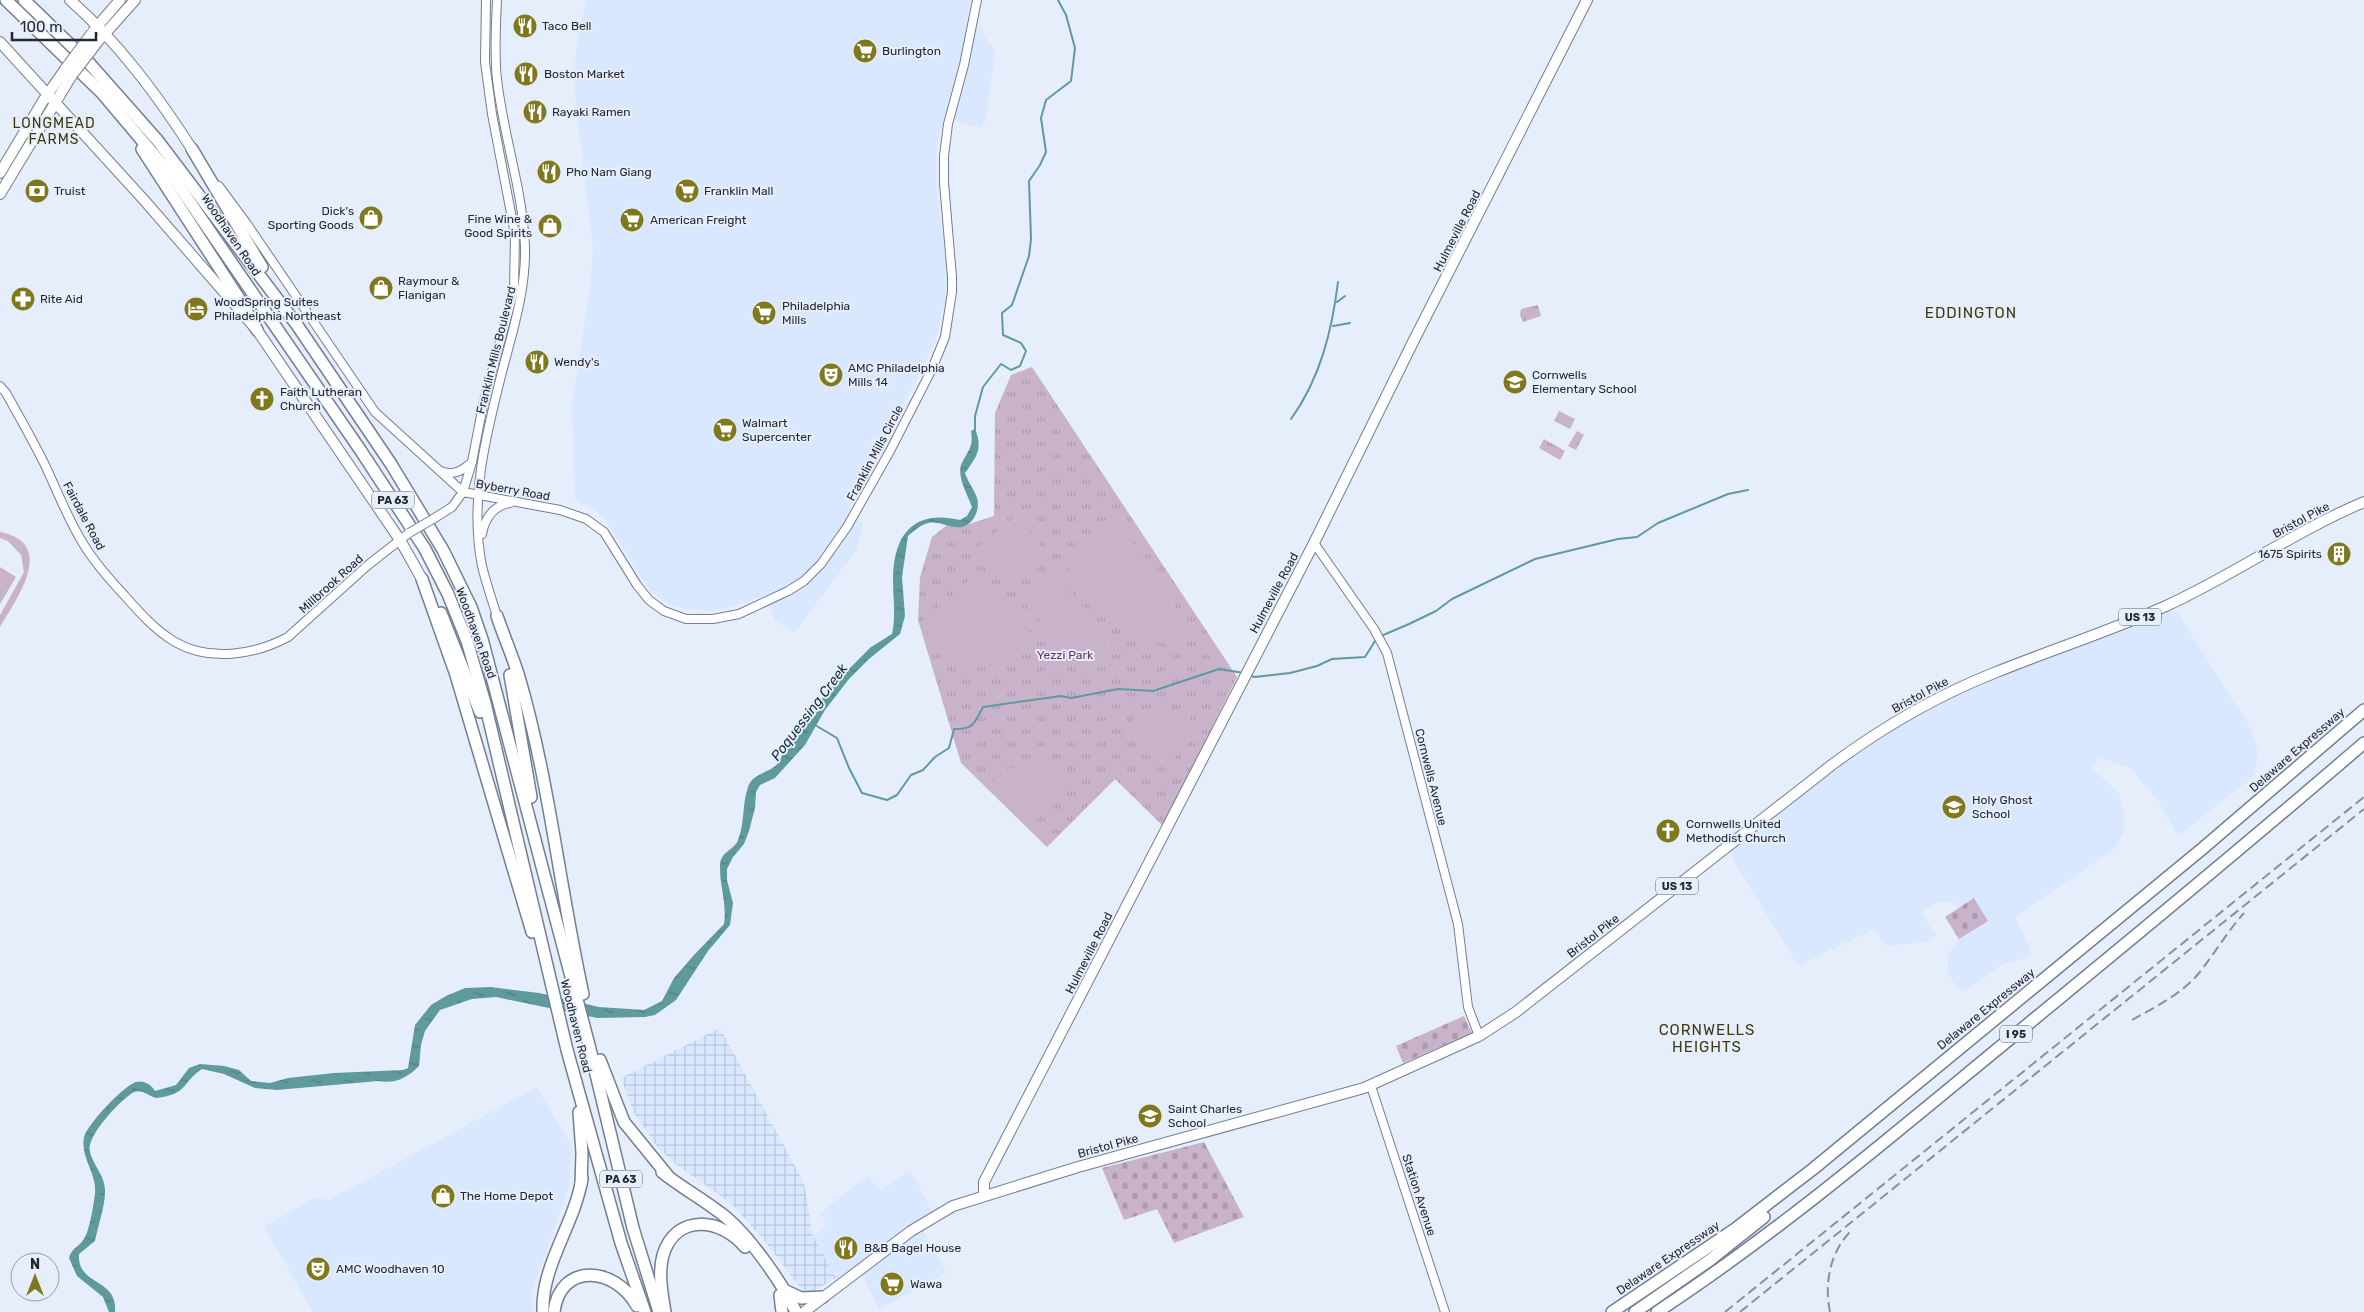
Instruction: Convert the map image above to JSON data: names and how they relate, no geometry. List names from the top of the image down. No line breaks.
{"streets":{"highway":["Woodhaven Road","PA 63","Delaware Expressway","I 95"],"main road":["Hulmeville Road","Bristol Pike","US 13"],"street":["Franklin Mills Boulevard","Franklin Mills Circle","Byberry Road","Fairdale Road","Millbrook Road","Cornwells Avenue","Station Avenue"]},"crossings":[["Hulmeville Road","Bristol Pike"],["Hulmeville Road","Cornwells Avenue"],["Woodhaven Road","Franklin Mills Boulevard"],["Woodhaven Road","Byberry Road"],["Woodhaven Road","Millbrook Road"],["Franklin Mills Boulevard","Byberry Road"],["Franklin Mills Boulevard","Millbrook Road"],["Franklin Mills Circle","Byberry Road"],["Byberry Road","Millbrook Road"],["Fairdale Road","Millbrook Road"],["Bristol Pike","Cornwells Avenue"],["Bristol Pike","Station Avenue"]],"districts":["LONGMEAD FARMS","EDDINGTON","CORNWELLS HEIGHTS"],"water":["Poquessing Creek"],"parks":["Yezzi Park"],"places":{"restaurant":["Taco Bell","Boston Market","Rayaki Ramen","Pho Nam Giang","Wendy's","B&B Bagel House"],"supermarket":["Burlington","Franklin Mall","American Freight","Philadelphia Mills","Walmart Supercenter","Wawa"],"bank":["Truist"],"shop":["Dick's Sporting Goods","Fine Wine & Good Spirits","Raymour & Flanigan","The Home Depot"],"pharmacy":["Rite Aid"],"hotel":["WoodSpring Suites Philadelphia Northeast"],"theatre":["AMC Philadelphia Mills 14","AMC Woodhaven 10"],"school or university":["Cornwells Elementary School","Holy Ghost School","Saint Charles School"],"church":["Faith Lutheran Church","Cornwells United Methodist Church"],"building":["1675 Spirits"]},"scale_bar":"100 m","north":"top"}
